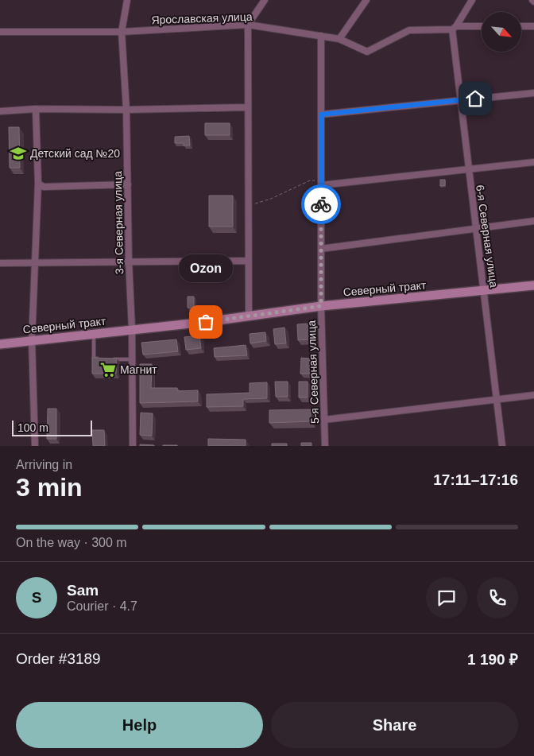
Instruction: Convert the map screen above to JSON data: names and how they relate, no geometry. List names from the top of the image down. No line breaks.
{"streets":{"street":["Ярославская улица","3-я Северная улица","6-я Северная улица","Северный тракт","5-я Северная улица"]},"crossings":[["Ярославская улица","3-я Северная улица"],["Ярославская улица","6-я Северная улица"],["Ярославская улица","5-я Северная улица"],["3-я Северная улица","Северный тракт"],["6-я Северная улица","Северный тракт"],["Северный тракт","5-я Северная улица"]],"places":{"school or university":["Детский сад №20"],"other":["Ozon"],"supermarket":["Магнит"]},"scale_bar":"100 m","north":"bottom right","page":{"bubble":"Ozon","scale":"100 m","heading":["3 min","Arriving in","17:11–17:16"],"panel":["Sam","Courier · 4.7","Order #3189","1 190 ₽"],"bar":"On the way · 300 m","round":"S","buttons":["Help","Share"]}}
